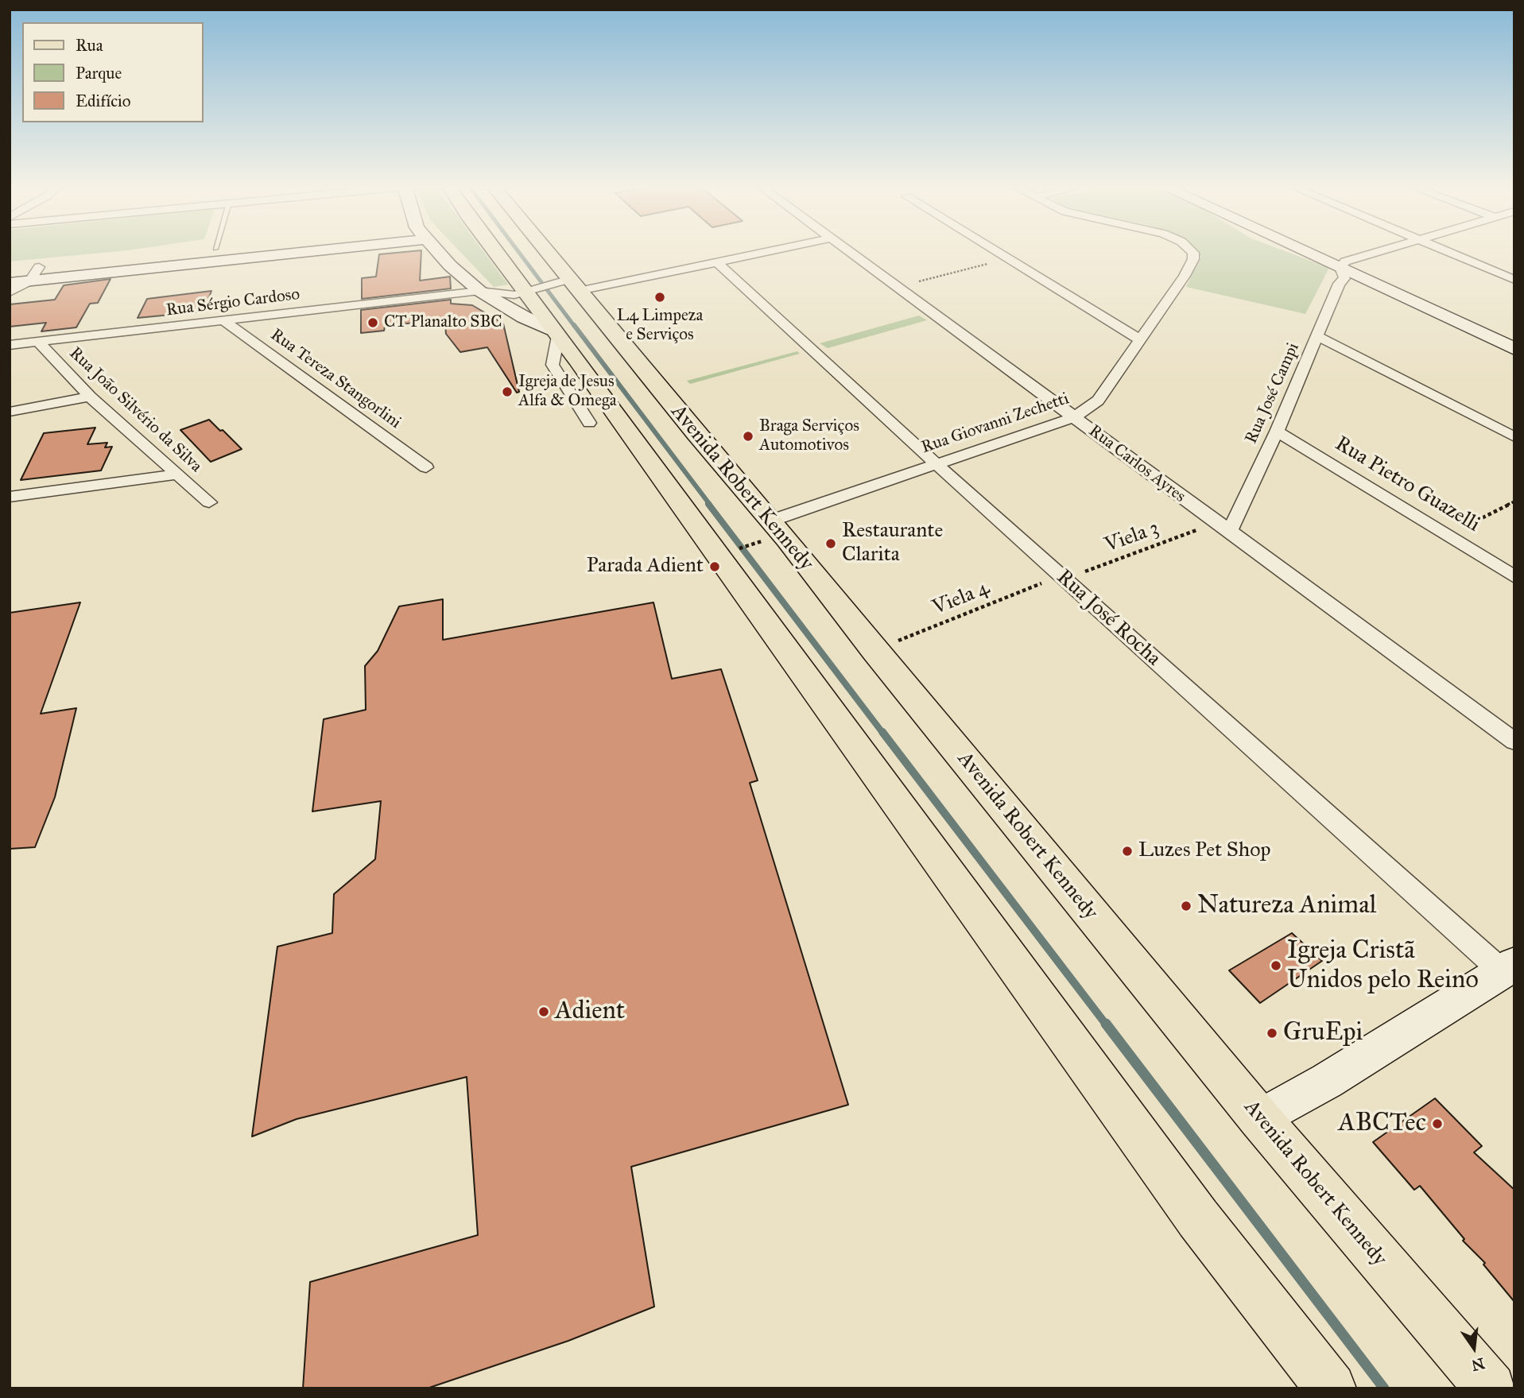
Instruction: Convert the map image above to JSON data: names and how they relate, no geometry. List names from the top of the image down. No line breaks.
{"streets":{"main road":["Avenida Robert Kennedy"],"street":["Rua Sérgio Cardoso","Rua Tereza Stangorlini","Rua José Campi","Rua João Silvério da Silva","Rua Giovanni Zechetti","Rua Carlos Ayres","Rua Pietro Guazelli","Rua José Rocha"],"path":["Viela 3","Viela 4"]},"crossings":[["Rua Sérgio Cardoso","Rua Tereza Stangorlini"],["Rua Sérgio Cardoso","Rua João Silvério da Silva"],["Rua José Campi","Rua Carlos Ayres"],["Rua José Campi","Rua Pietro Guazelli"],["Rua Giovanni Zechetti","Rua Carlos Ayres"],["Rua Giovanni Zechetti","Avenida Robert Kennedy"],["Rua Giovanni Zechetti","Rua José Rocha"],["Rua Carlos Ayres","Viela 3"],["Avenida Robert Kennedy","Viela 4"],["Viela 3","Viela 4"],["Viela 3","Rua José Rocha"],["Viela 4","Rua José Rocha"]],"places":["L4 Limpeza e Serviços","CT Planalto SBC","Igreja de Jesus Alfa & Omega","Braga Serviços Automotivos","Restaurante Clarita","Parada Adient","Luzes Pet Shop","Natureza Animal","Igreja Cristã Unidos pelo Reino","Adient","GruEpi","ABCTec"],"legend":["Rua","Parque","Edifício"],"north":"bottom"}
